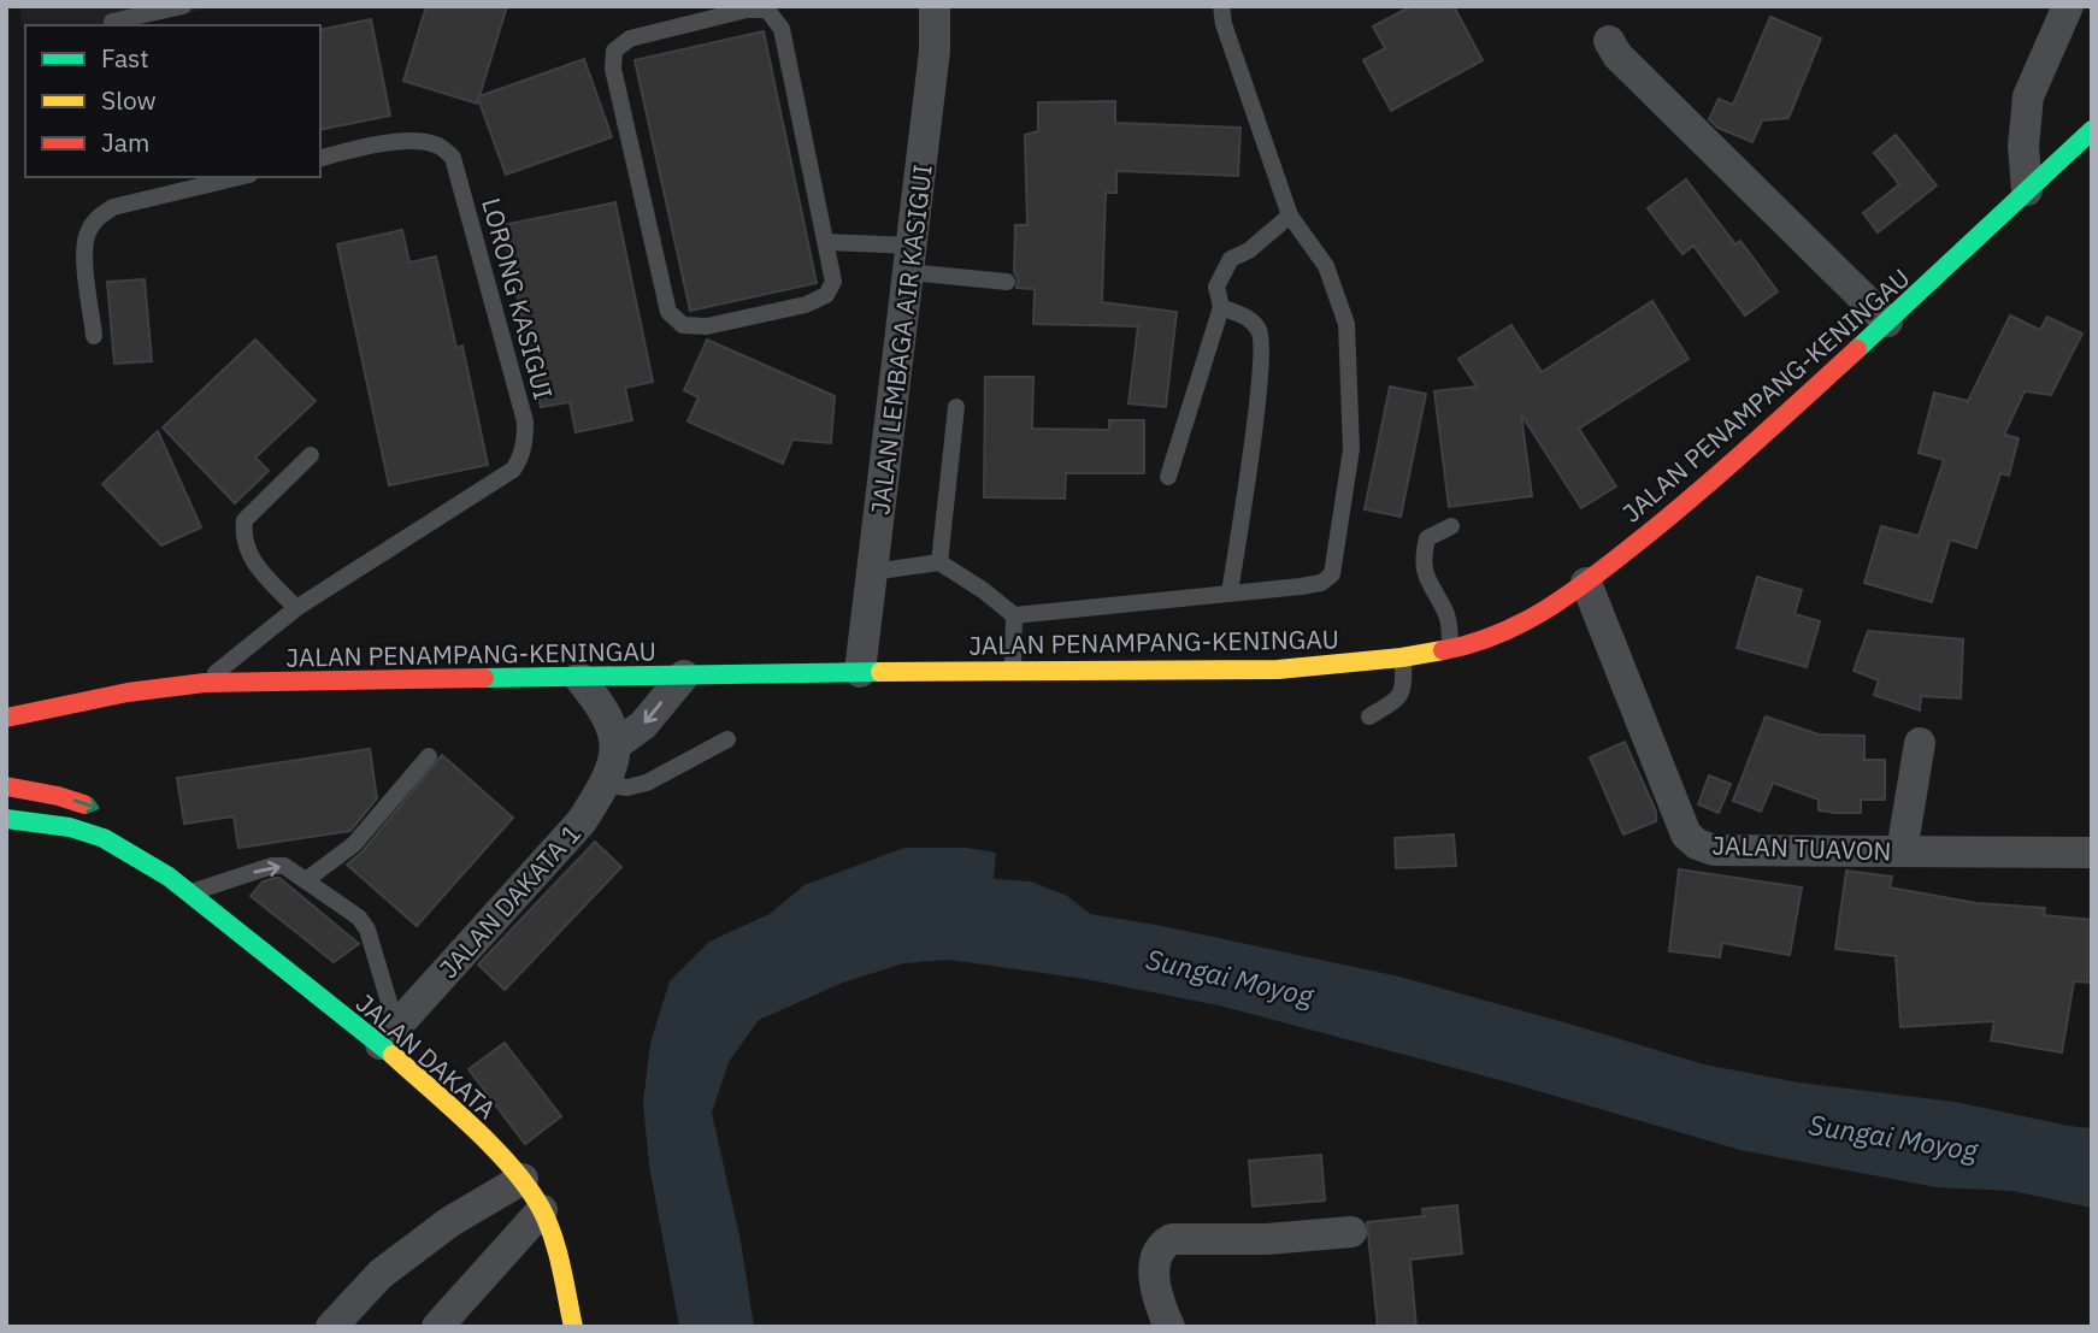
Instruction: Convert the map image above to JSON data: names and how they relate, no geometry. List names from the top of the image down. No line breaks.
{"streets":{"main road":["JALAN PENAMPANG-KENINGAU","JALAN DAKATA"],"street":["JALAN LEMBAGA AIR KASIGUI","JALAN TUAVON","JALAN DAKATA 1"],"lane":["LORONG KASIGUI"]},"crossings":[["LORONG KASIGUI","JALAN PENAMPANG-KENINGAU"],["JALAN LEMBAGA AIR KASIGUI","JALAN PENAMPANG-KENINGAU"],["JALAN PENAMPANG-KENINGAU","JALAN TUAVON"],["JALAN DAKATA 1","JALAN DAKATA"]],"water":["Sungai Moyog"],"legend":["Fast","Slow","Jam"]}
